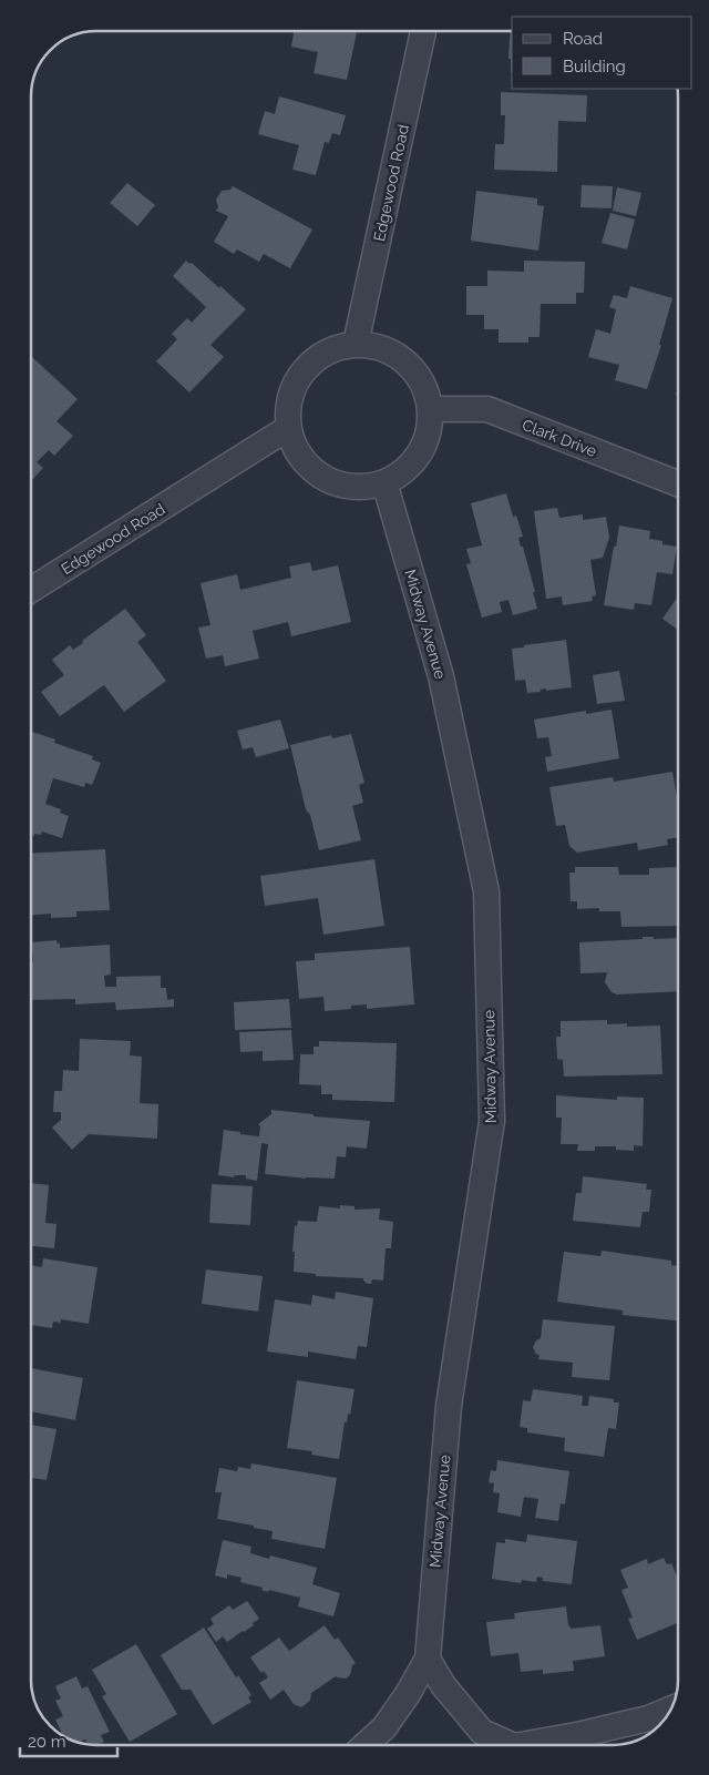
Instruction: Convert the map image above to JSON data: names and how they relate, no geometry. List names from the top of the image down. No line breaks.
{"streets":{"street":["Edgewood Road","Clark Drive","Midway Avenue"]},"crossings":[["Edgewood Road","Clark Drive"],["Edgewood Road","Midway Avenue"],["Clark Drive","Midway Avenue"]],"legend":["Road","Building"],"scale_bar":"20 m"}
